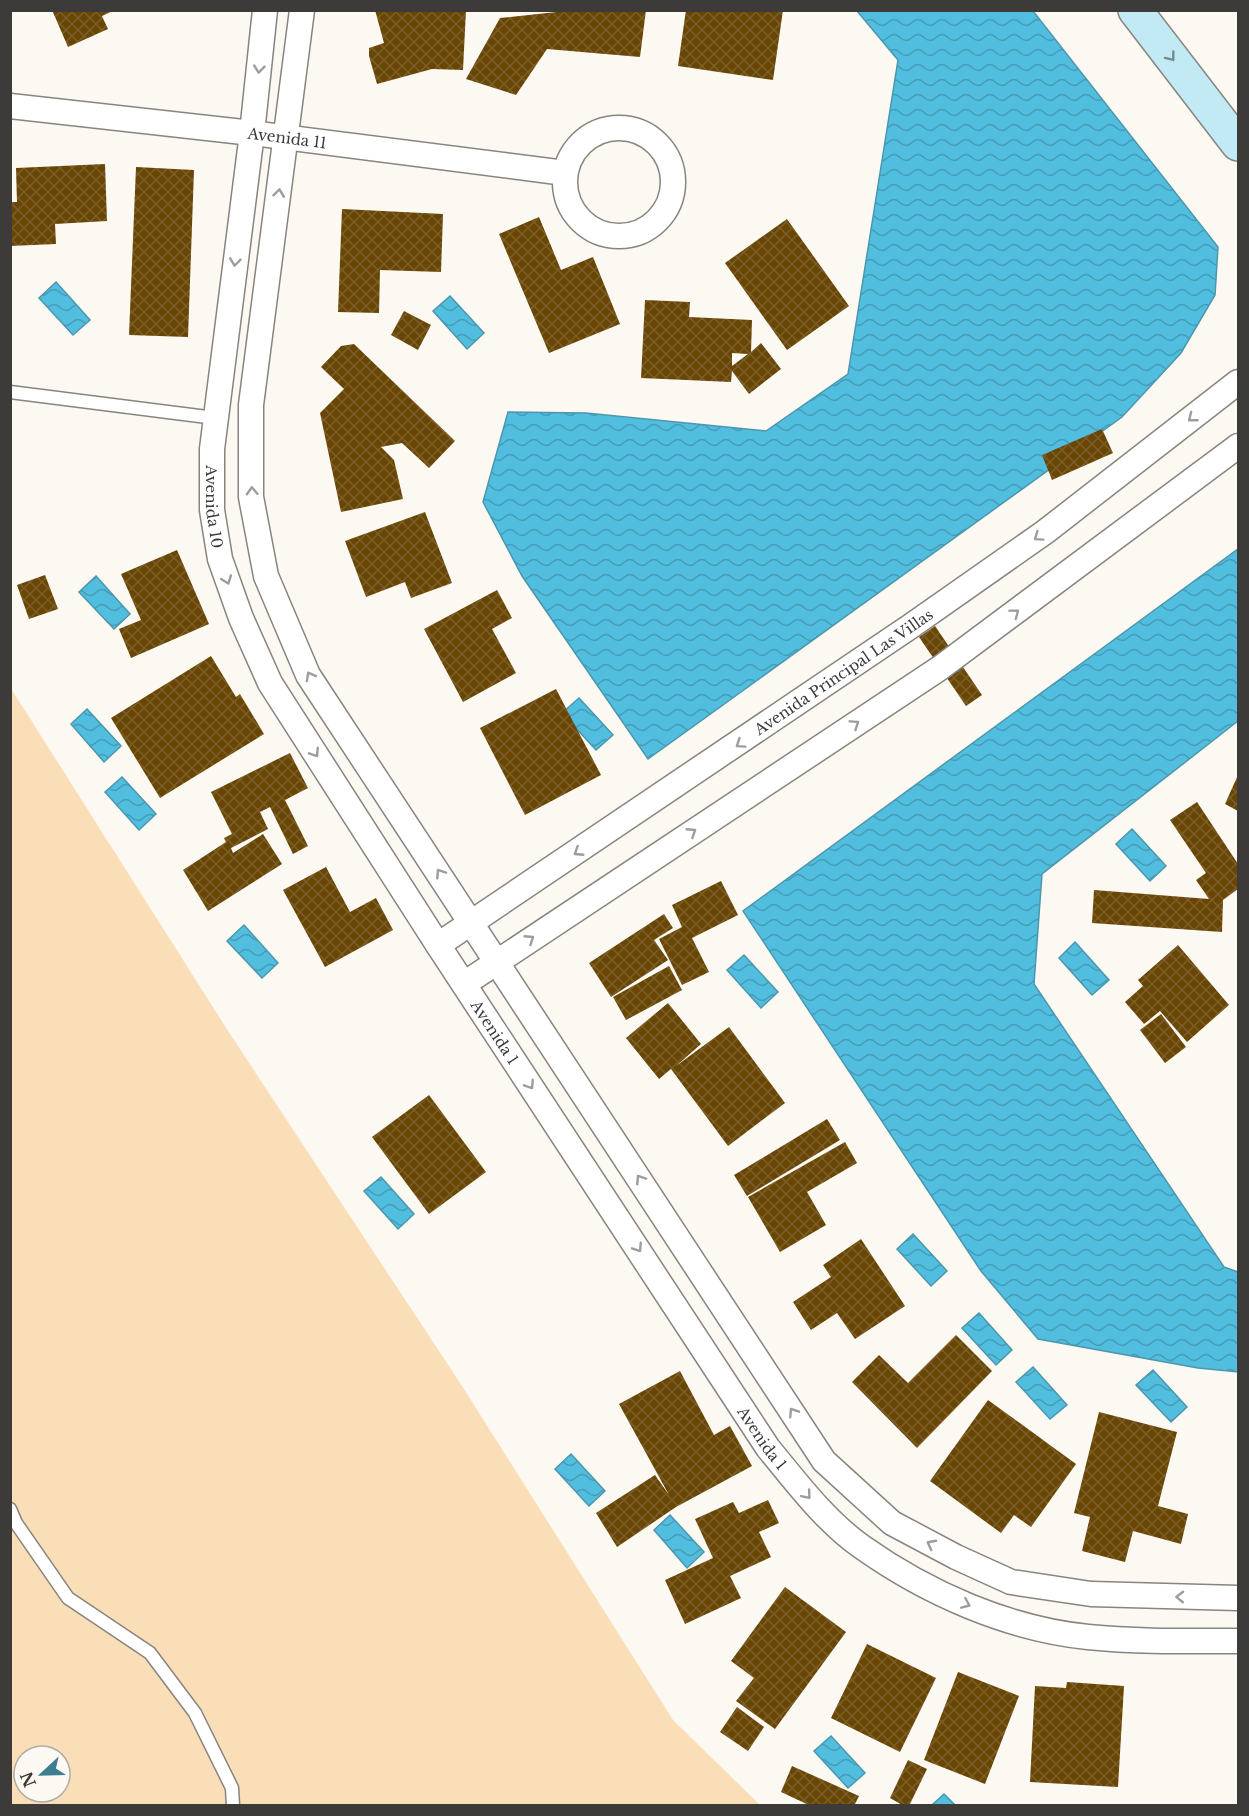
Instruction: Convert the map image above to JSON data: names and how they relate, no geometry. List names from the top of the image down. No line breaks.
{"streets":{"street":["Avenida 11","Avenida 10","Avenida Principal Las Villas","Avenida 1"]},"crossings":[["Avenida 11","Avenida 10"],["Avenida 10","Avenida Principal Las Villas"],["Avenida 10","Avenida 1"],["Avenida Principal Las Villas","Avenida 1"]],"north":"left"}
